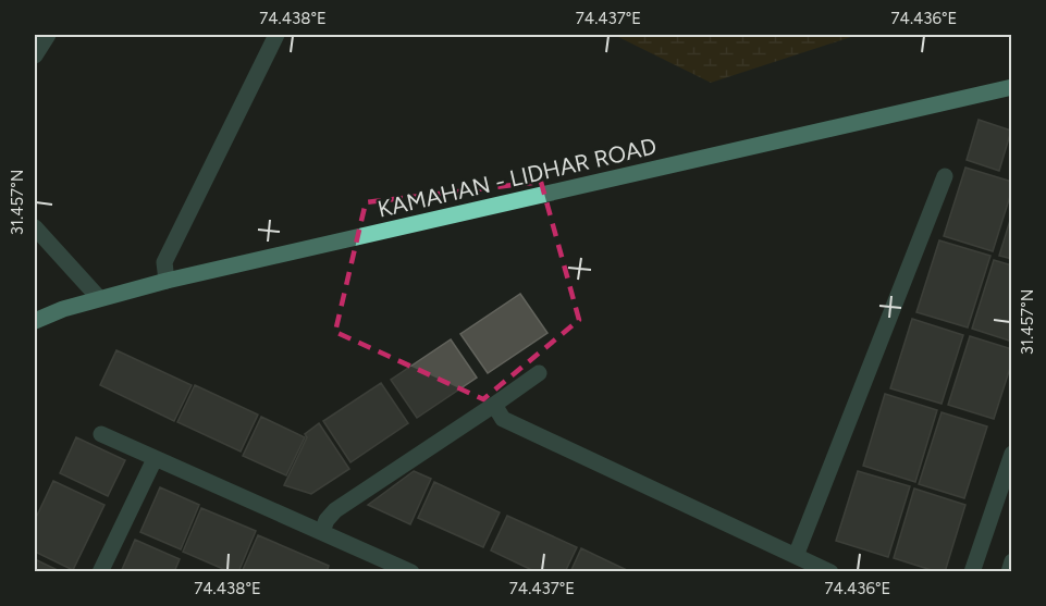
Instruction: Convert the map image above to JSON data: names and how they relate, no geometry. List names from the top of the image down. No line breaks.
{"streets":{"main road":["KAMAHAN - LIDHAR ROAD"]},"coordinates":["74.438°E","74.437°E","74.436°E","31.457°N"]}
